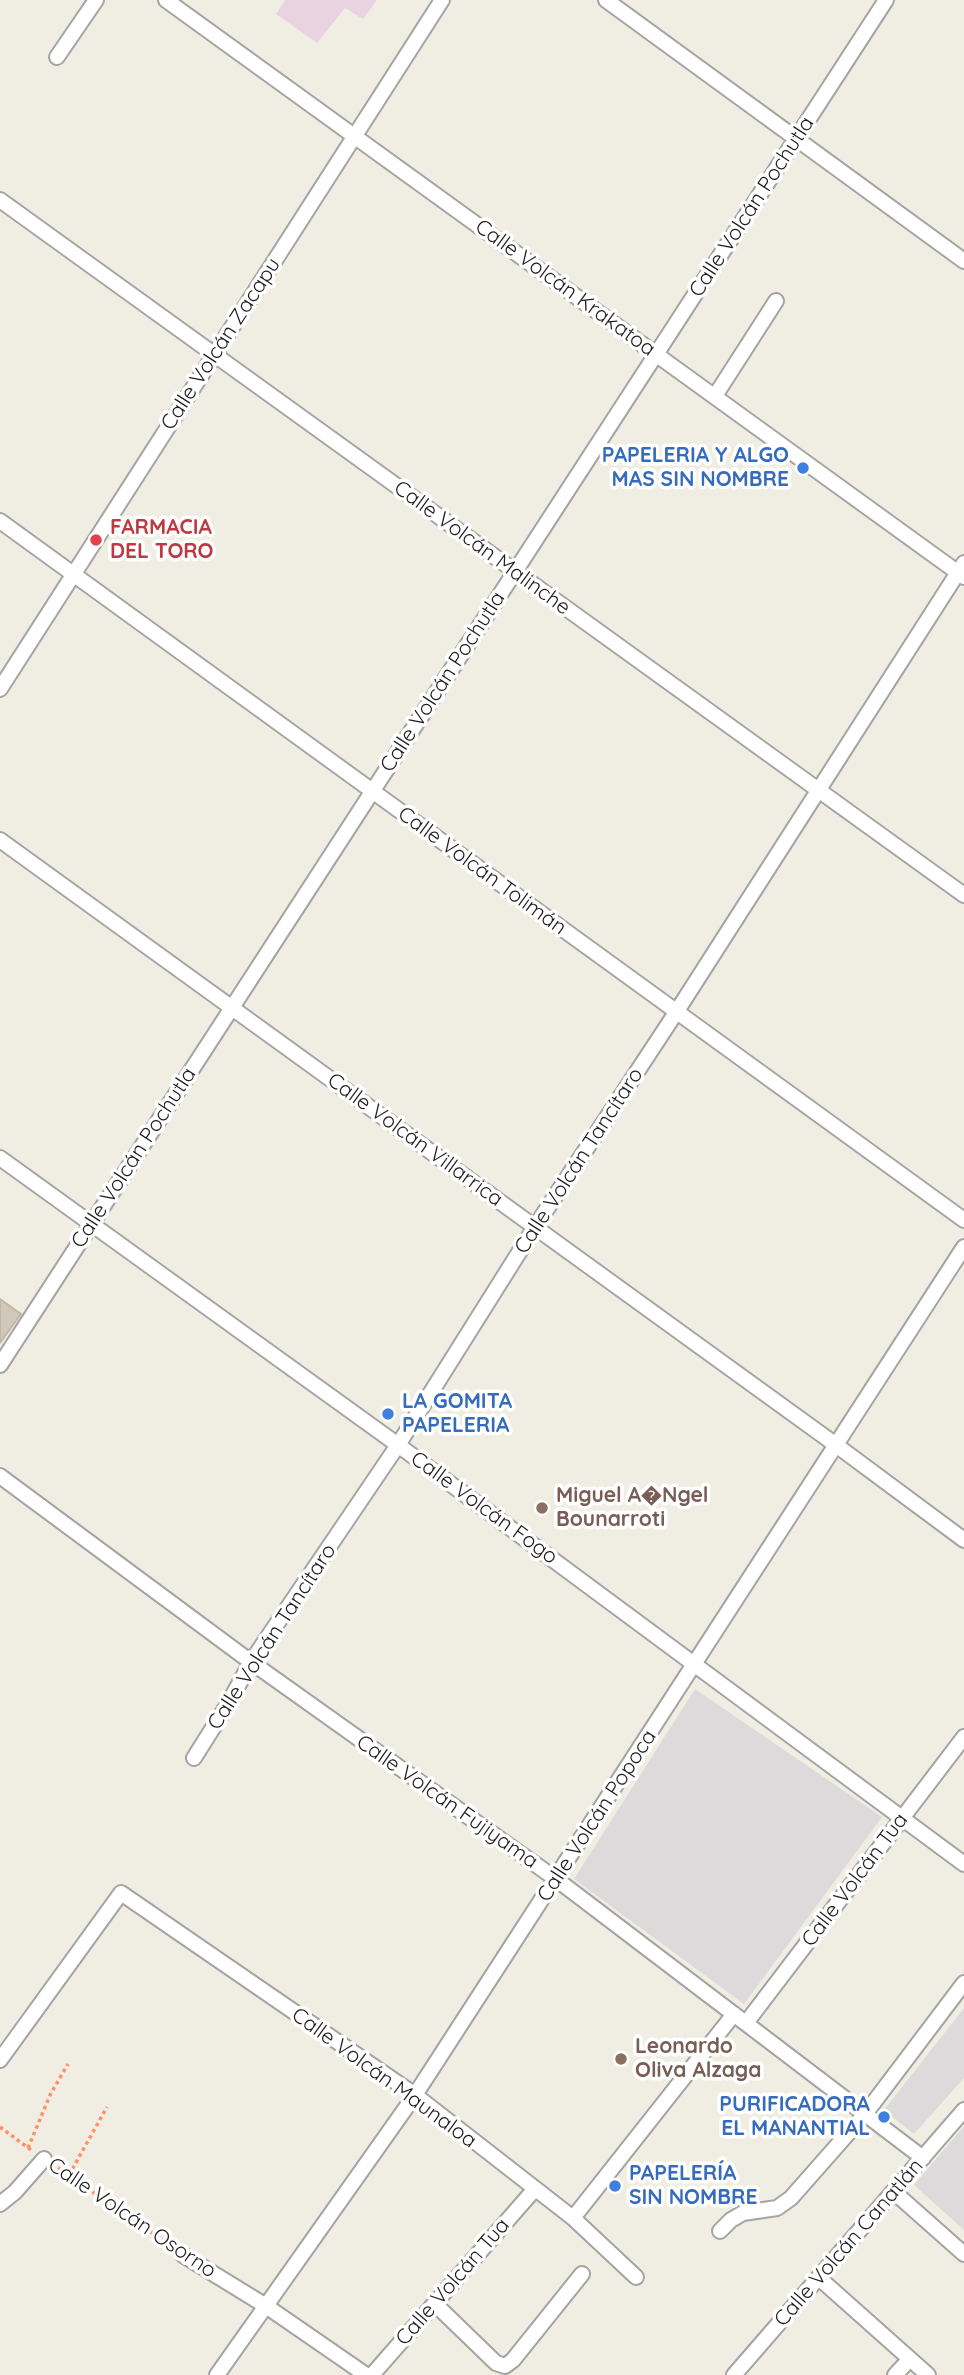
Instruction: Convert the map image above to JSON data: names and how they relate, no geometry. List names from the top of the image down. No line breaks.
{"streets":{"street":["Calle Volcán Pochutla","Calle Volcán Krakatoa","Calle Volcán Zacapu","Calle Volcán Malinche","Calle Volcán Tolimán","Calle Volcán Villarrica","Calle Volcán Tancítaro","Calle Volcán Fogo","Calle Volcán Fujiyama","Calle Volcán Popoca","Calle Volcán Tua","Calle Volcán Maunaloa","Calle Volcán Osorno","Calle Volcán Canatlán"]},"crossings":[["Calle Volcán Pochutla","Calle Volcán Krakatoa"],["Calle Volcán Pochutla","Calle Volcán Malinche"],["Calle Volcán Pochutla","Calle Volcán Tolimán"],["Calle Volcán Pochutla","Calle Volcán Villarrica"],["Calle Volcán Pochutla","Calle Volcán Fogo"],["Calle Volcán Krakatoa","Calle Volcán Zacapu"],["Calle Volcán Krakatoa","Calle Volcán Tancítaro"],["Calle Volcán Zacapu","Calle Volcán Malinche"],["Calle Volcán Zacapu","Calle Volcán Tolimán"],["Calle Volcán Malinche","Calle Volcán Tancítaro"],["Calle Volcán Tolimán","Calle Volcán Tancítaro"],["Calle Volcán Villarrica","Calle Volcán Tancítaro"],["Calle Volcán Villarrica","Calle Volcán Popoca"],["Calle Volcán Tancítaro","Calle Volcán Fogo"],["Calle Volcán Tancítaro","Calle Volcán Fujiyama"],["Calle Volcán Fogo","Calle Volcán Popoca"],["Calle Volcán Fogo","Calle Volcán Tua"],["Calle Volcán Fujiyama","Calle Volcán Popoca"],["Calle Volcán Fujiyama","Calle Volcán Tua"],["Calle Volcán Fujiyama","Calle Volcán Canatlán"],["Calle Volcán Popoca","Calle Volcán Maunaloa"],["Calle Volcán Popoca","Calle Volcán Osorno"],["Calle Volcán Tua","Calle Volcán Maunaloa"]],"places":["PAPELERIA Y ALGO MAS SIN NOMBRE","FARMACIA DEL TORO","LA GOMITA PAPELERIA","Miguel A�Ngel Bounarroti","Leonardo Oliva Alzaga","PURIFICADORA EL MANANTIAL","PAPELERÍA SIN NOMBRE"]}
